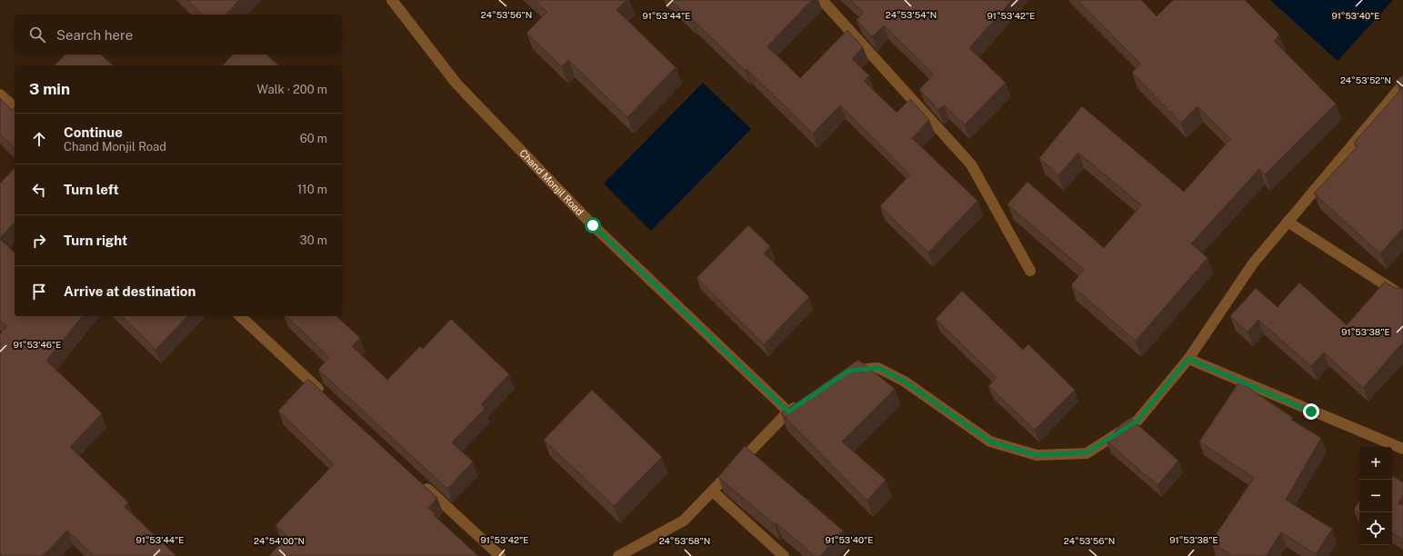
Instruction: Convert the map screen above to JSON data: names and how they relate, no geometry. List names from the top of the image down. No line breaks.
{"streets":{"street":["Chand Monjil Road"]},"page":{"search":"Search here","heading":["3 min","Walk · 200 m"],"list":[["Continue","Chand Monjil Road","60 m"],["Turn left","110 m"],["Turn right","30 m"],"Arrive at destination"],"map_buttons":["+","−"]},"coordinates":["24°53'56\"N","24°53'54\"N","91°53'44\"E","91°53'42\"E","91°53'40\"E","24°53'52\"N","91°53'38\"E","91°53'46\"E","24°54'00\"N","24°53'58\"N"]}
